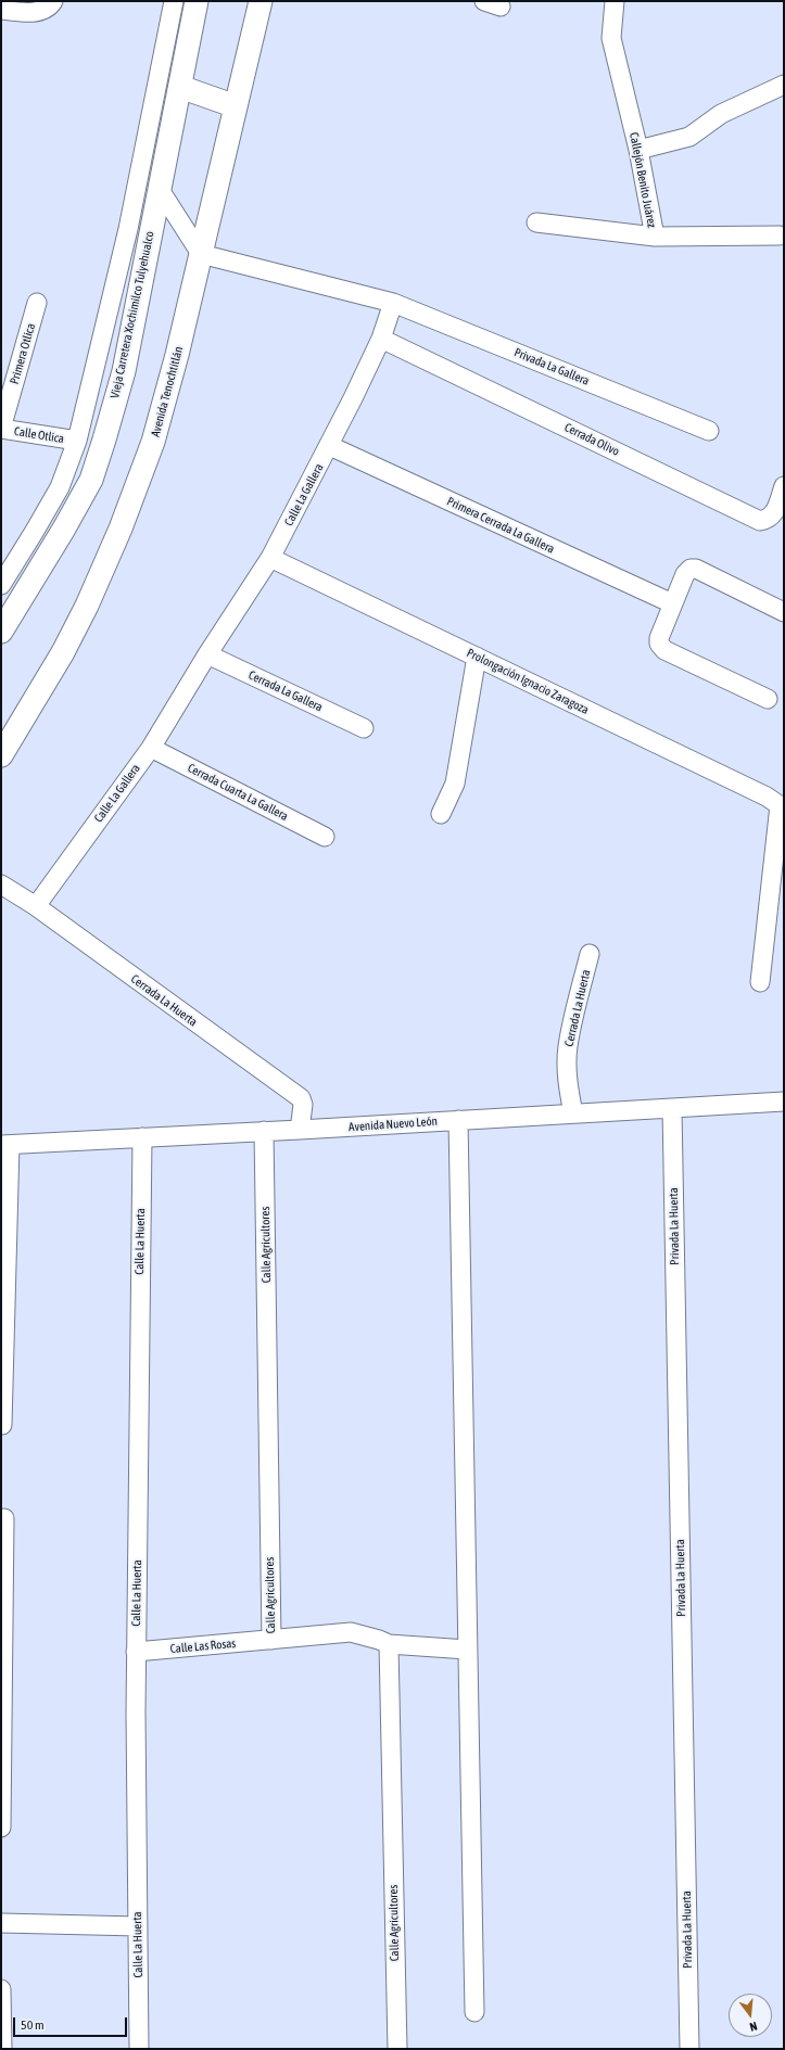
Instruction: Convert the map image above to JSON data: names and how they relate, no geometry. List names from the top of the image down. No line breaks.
{"streets":{"main road":["Vieja Carretera Xochimilco Tulyehualco","Avenida Tenochtitlán"],"street":["Callejón Benito Juárez","Primera Otlica","Privada La Gallera","Calle Otlica","Cerrada Olivo","Calle La Gallera","Primera Cerrada La Gallera","Prolongación Ignacio Zaragoza","Cerrada La Gallera","Cerrada Cuarta La Gallera","Cerrada La Huerta","Avenida Nuevo León","Privada La Huerta","Calle La Huerta","Calle Agricultores","Calle Las Rosas"]},"crossings":[["Primera Otlica","Calle Otlica"],["Privada La Gallera","Calle La Gallera"],["Cerrada Olivo","Calle La Gallera"],["Calle La Gallera","Primera Cerrada La Gallera"],["Calle La Gallera","Prolongación Ignacio Zaragoza"],["Calle La Gallera","Cerrada La Gallera"],["Calle La Gallera","Cerrada Cuarta La Gallera"],["Calle La Gallera","Cerrada La Huerta"],["Cerrada La Huerta","Avenida Nuevo León"],["Avenida Nuevo León","Privada La Huerta"],["Avenida Nuevo León","Calle La Huerta"],["Avenida Nuevo León","Calle Agricultores"],["Calle La Huerta","Calle Las Rosas"],["Calle Agricultores","Calle Las Rosas"]],"scale_bar":"50 m","north":"bottom"}
